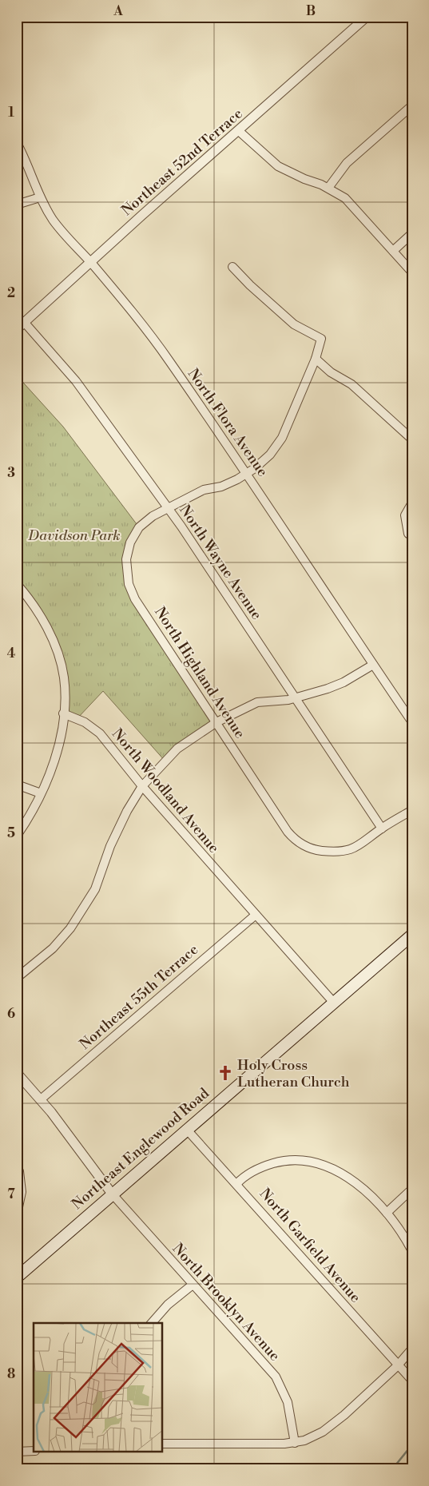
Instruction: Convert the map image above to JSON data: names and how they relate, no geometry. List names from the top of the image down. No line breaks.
{"streets":{"main road":["Northeast Englewood Road"],"street":["Northeast 52nd Terrace","North Flora Avenue","North Wayne Avenue","North Highland Avenue","North Woodland Avenue","Northeast 55th Terrace","North Garfield Avenue","North Brooklyn Avenue"]},"crossings":[["Northeast 52nd Terrace","North Flora Avenue"],["Northeast 52nd Terrace","North Wayne Avenue"],["North Flora Avenue","North Highland Avenue"],["North Wayne Avenue","North Highland Avenue"],["North Woodland Avenue","Northeast 55th Terrace"],["North Woodland Avenue","Northeast Englewood Road"],["Northeast Englewood Road","North Garfield Avenue"],["Northeast Englewood Road","North Brooklyn Avenue"]],"parks":["Davidson Park"],"places":{"church":["Holy Cross Lutheran Church"]},"grid":{"columns":["A","B"],"rows":["1","2","3","4","5","6","7","8"]}}
